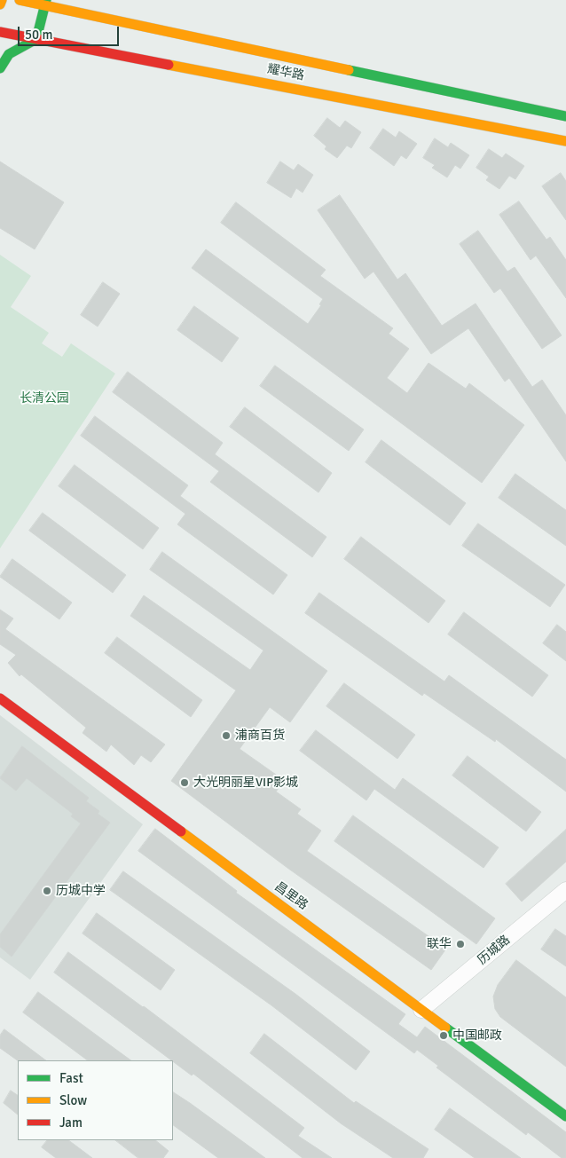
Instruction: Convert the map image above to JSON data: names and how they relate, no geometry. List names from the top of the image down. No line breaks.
{"streets":{"main road":["耀华路","昌里路"],"street":["历城路"]},"crossings":[["昌里路","历城路"]],"parks":["长清公园"],"places":["浦商百货","大光明丽星VIP影城","历城中学","联华","中国邮政"],"legend":["Fast","Slow","Jam"],"scale_bar":"50 m"}
